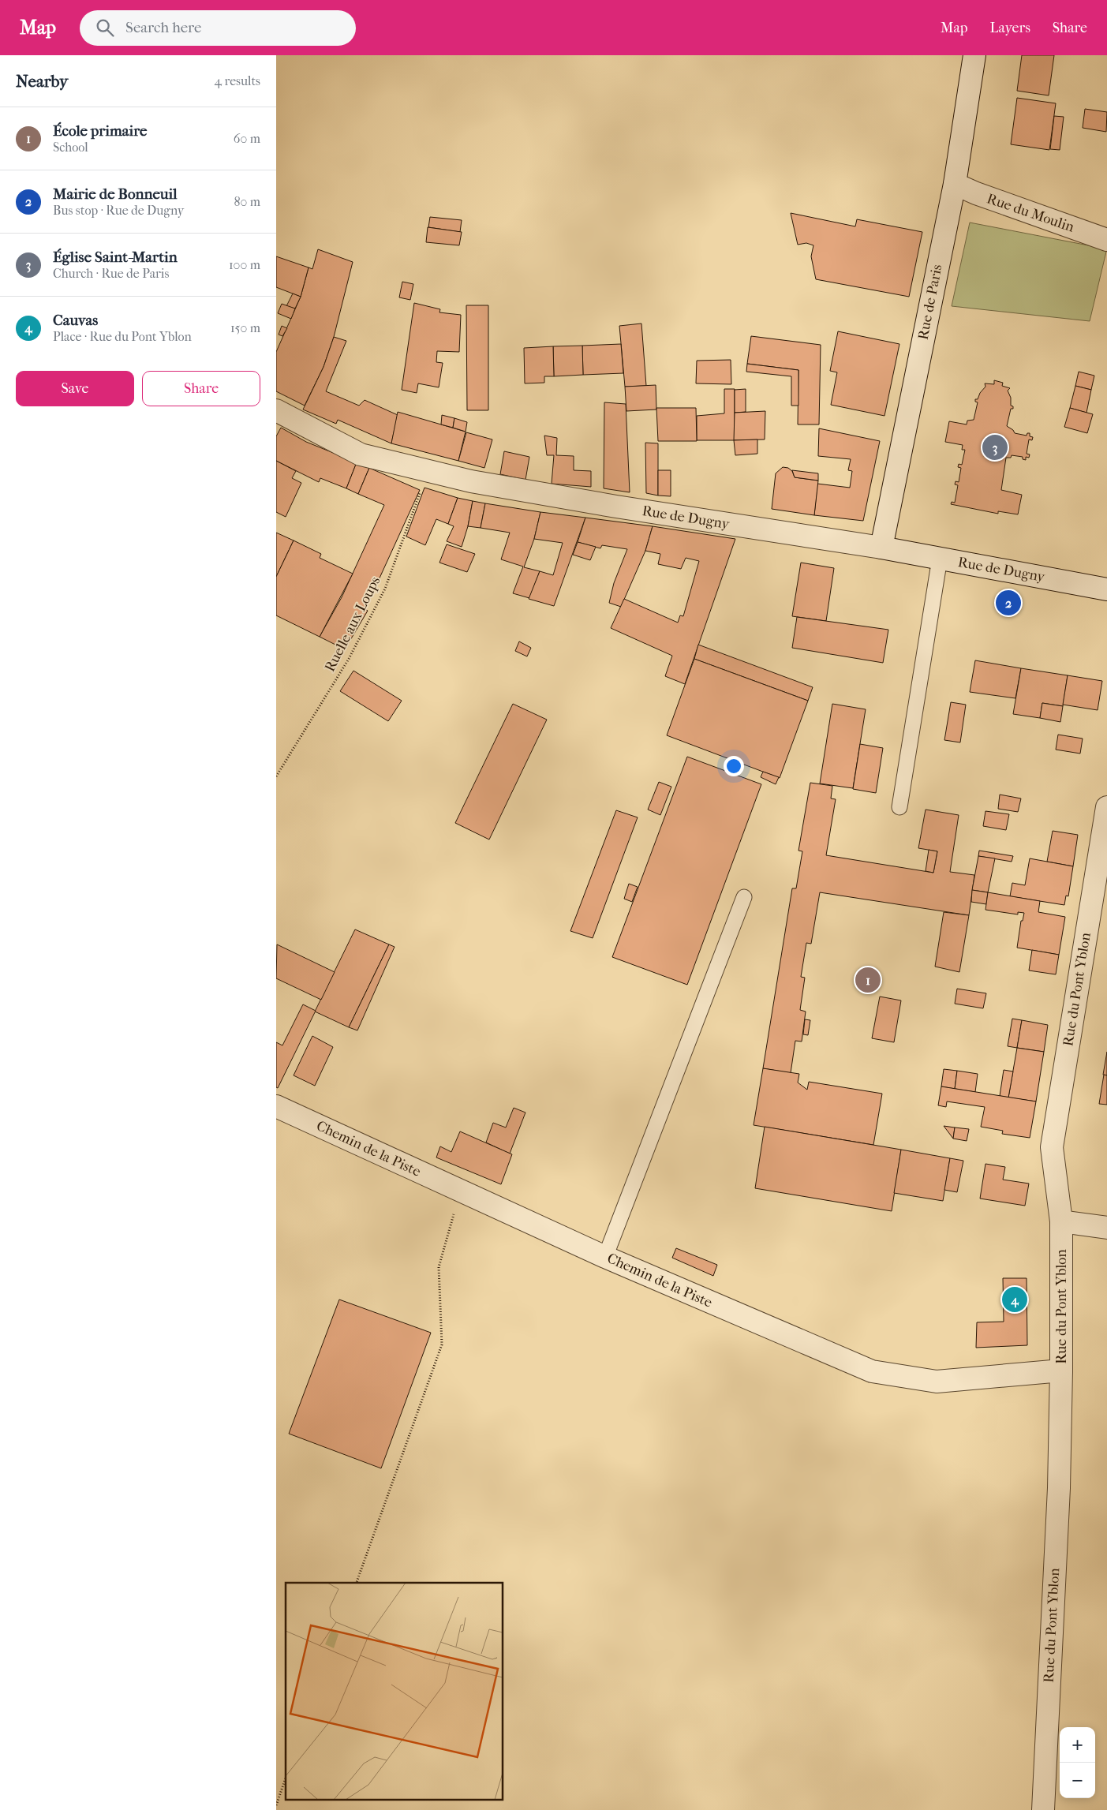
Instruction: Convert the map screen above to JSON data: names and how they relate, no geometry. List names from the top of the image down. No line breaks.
{"streets":{"street":["Rue du Moulin","Rue de Paris","Rue de Dugny","Rue du Pont Yblon","Chemin de la Piste"],"path":["Ruelle aux Loups"]},"crossings":[["Rue du Moulin","Rue de Paris"],["Rue de Paris","Rue de Dugny"],["Rue de Dugny","Ruelle aux Loups"],["Rue du Pont Yblon","Chemin de la Piste"]],"page":{"header":"Map","search":"Search here","nav":["Map","Layers","Share"],"heading":["Nearby","4 results"],"list":[{"mark":"1","name":"École primaire","note":"School","value":"60 m"},{"mark":"2","name":"Mairie de Bonneuil","note":"Bus stop · Rue de Dugny","value":"80 m"},{"mark":"3","name":"Église Saint-Martin","note":"Church · Rue de Paris","value":"100 m"},{"mark":"4","name":"Cauvas","note":"Place · Rue du Pont Yblon","value":"150 m"}],"buttons":["Save","Share"],"pins":["3","2","1","4"],"map_buttons":["+","−"]}}
